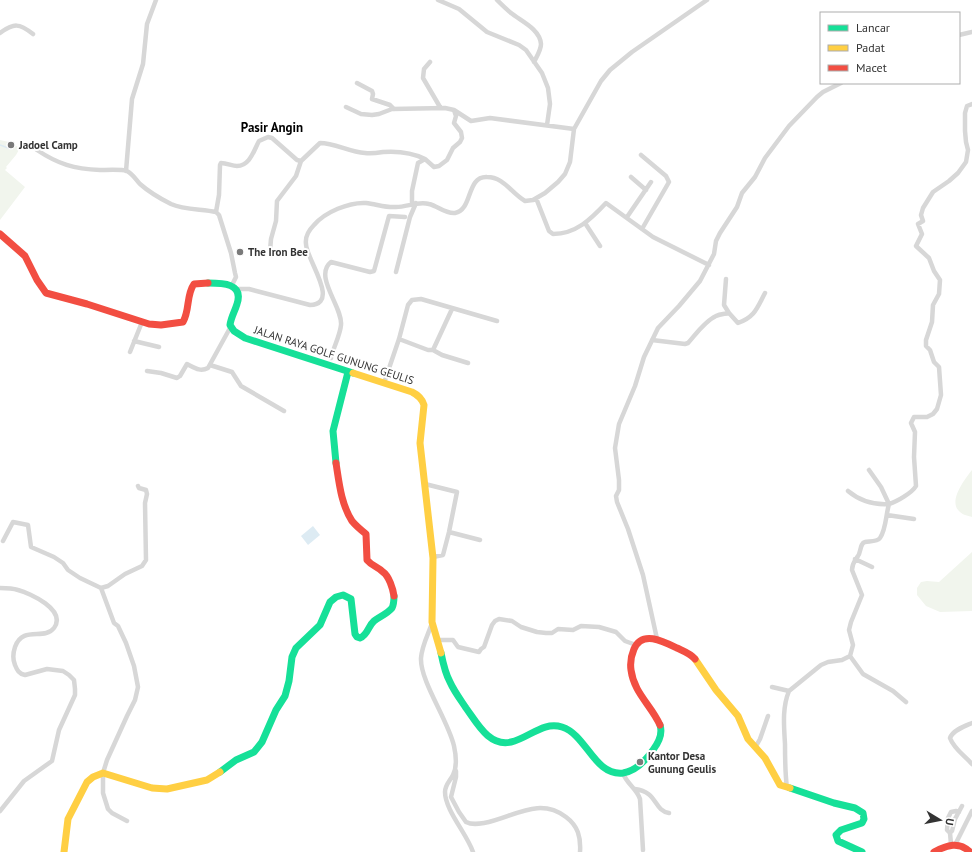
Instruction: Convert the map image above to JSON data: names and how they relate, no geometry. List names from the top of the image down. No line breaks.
{"streets":{"main road":["JALAN RAYA GOLF GUNUNG GEULIS"]},"districts":["Pasir Angin"],"places":["Jadoel Camp","The Iron Bee","Kantor Desa Gunung Geulis"],"legend":["Lancar","Padat","Macet"],"north":"right"}
